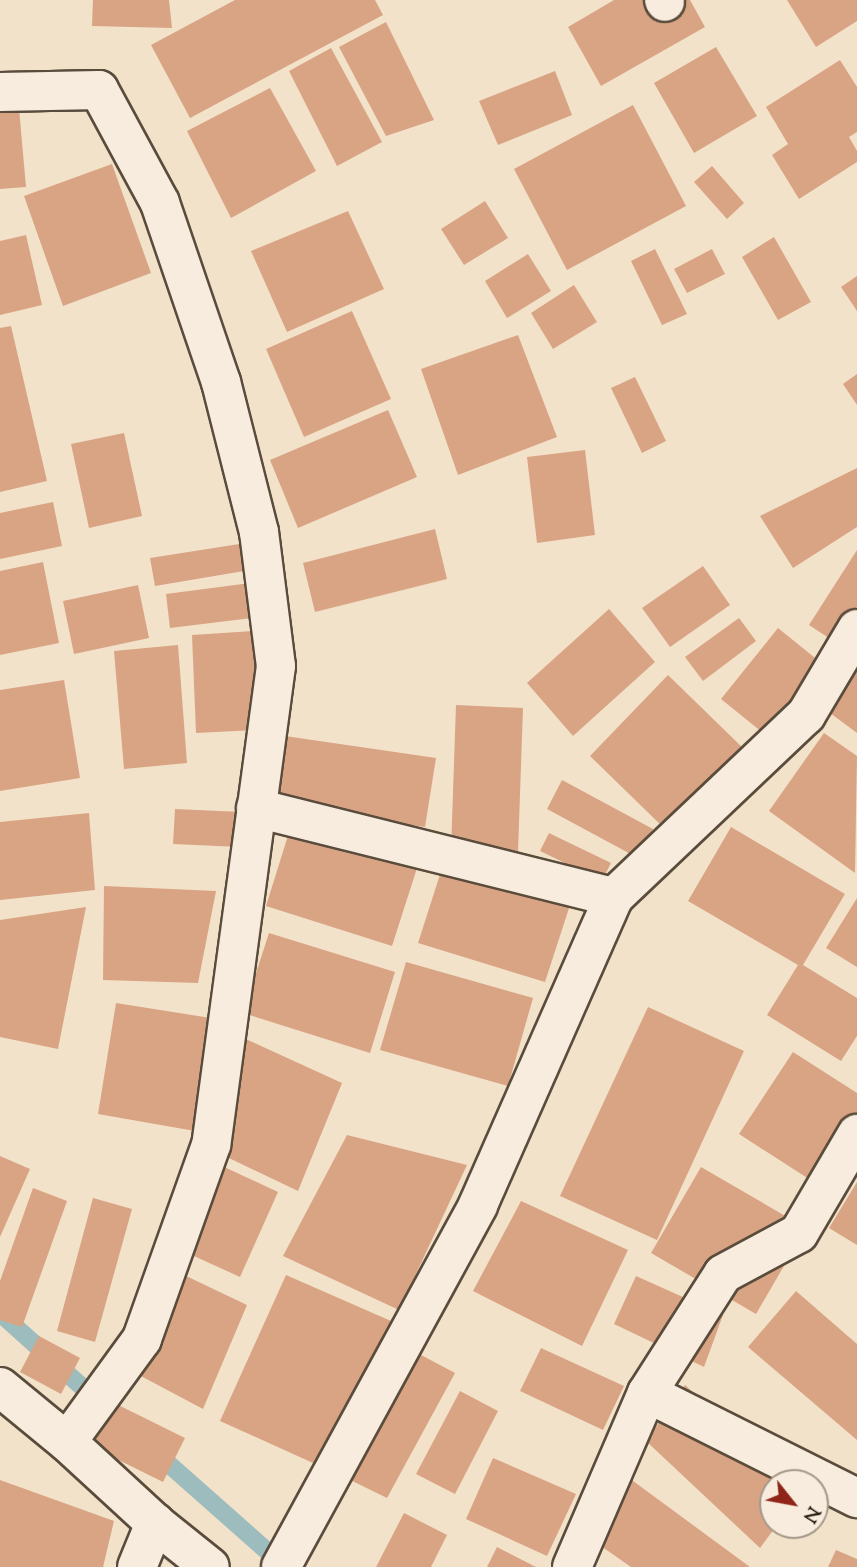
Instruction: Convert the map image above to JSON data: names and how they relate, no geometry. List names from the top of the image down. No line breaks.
{"north":"bottom right"}
